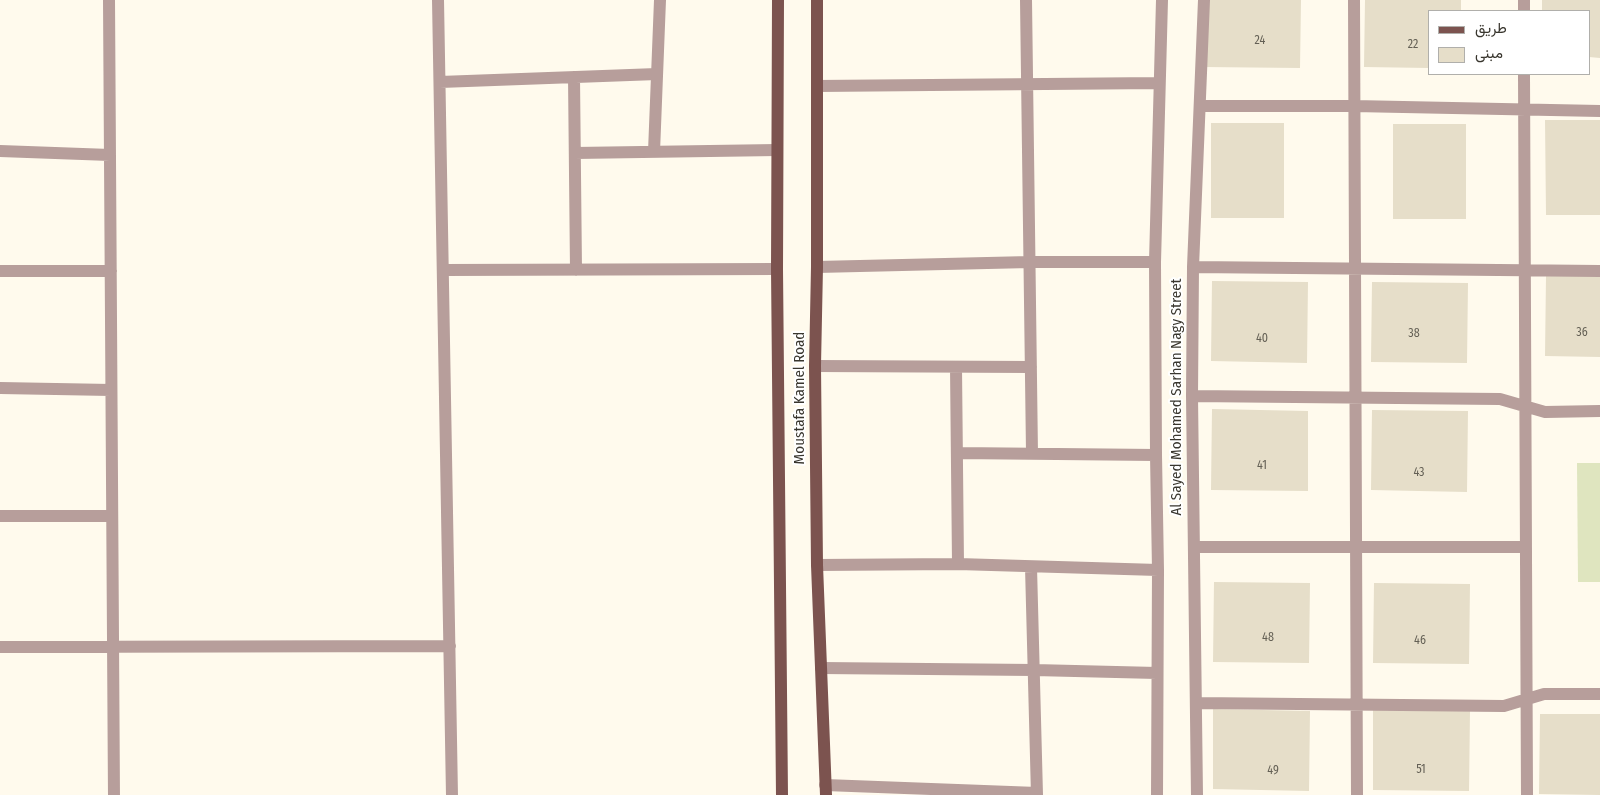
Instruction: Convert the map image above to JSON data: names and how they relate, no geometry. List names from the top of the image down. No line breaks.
{"streets":{"main road":["Moustafa Kamel Road"],"street":["Al Sayed Mohamed Sarhan Nagy Street"]},"house_numbers":["24","22","36","38","40","41","43","48","46","51","49"],"legend":["طريق","مبنى"]}
